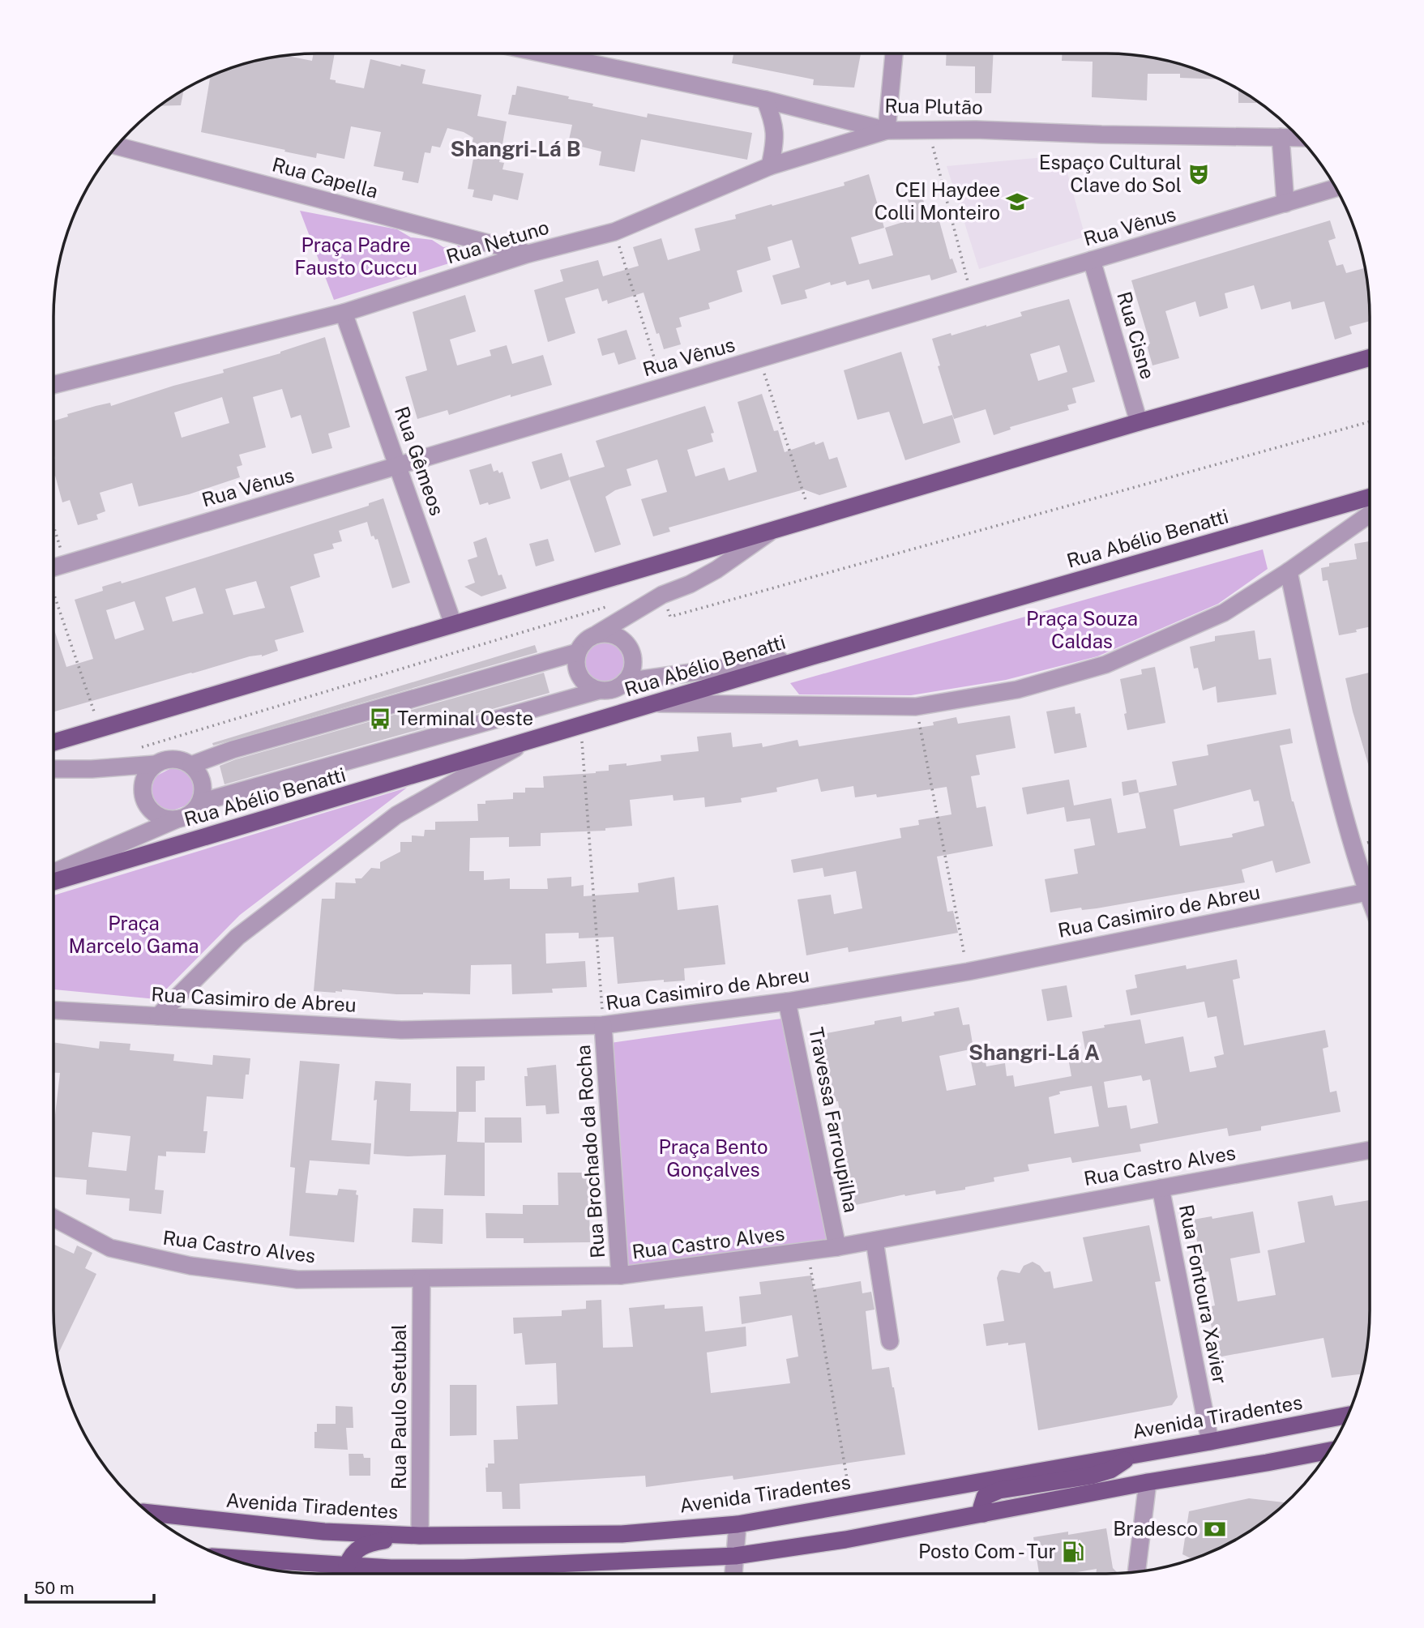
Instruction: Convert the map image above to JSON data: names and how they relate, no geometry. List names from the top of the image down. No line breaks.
{"streets":{"main road":["Rua Abélio Benatti","Avenida Tiradentes"],"street":["Rua Plutão","Rua Capella","Rua Vênus","Rua Netuno","Rua Cisne","Rua Gêmeos","Rua Casimiro de Abreu","Travessa Farroupilha","Rua Brochado da Rocha","Rua Castro Alves","Rua Fontoura Xavier","Rua Paulo Setubal"]},"crossings":[["Rua Plutão","Rua Netuno"],["Rua Capella","Rua Netuno"],["Rua Vênus","Rua Cisne"],["Rua Vênus","Rua Gêmeos"],["Rua Netuno","Rua Gêmeos"],["Rua Casimiro de Abreu","Travessa Farroupilha"],["Rua Casimiro de Abreu","Rua Brochado da Rocha"],["Travessa Farroupilha","Rua Castro Alves"],["Rua Brochado da Rocha","Rua Castro Alves"],["Rua Castro Alves","Rua Fontoura Xavier"],["Rua Castro Alves","Rua Paulo Setubal"],["Rua Fontoura Xavier","Avenida Tiradentes"],["Rua Paulo Setubal","Avenida Tiradentes"]],"districts":["Shangri-Lá B","Shangri-Lá A"],"parks":["Praça Padre Fausto Cuccu","Praça Souza Caldas","Praça Marcelo Gama","Praça Bento Gonçalves"],"places":{"theatre":["Espaço Cultural Clave do Sol"],"school or university":["CEI Haydee Colli Monteiro"],"bus stop":["Terminal Oeste"],"bank":["Bradesco"],"fuel station":["Posto Com - Tur"]},"scale_bar":"50 m"}
